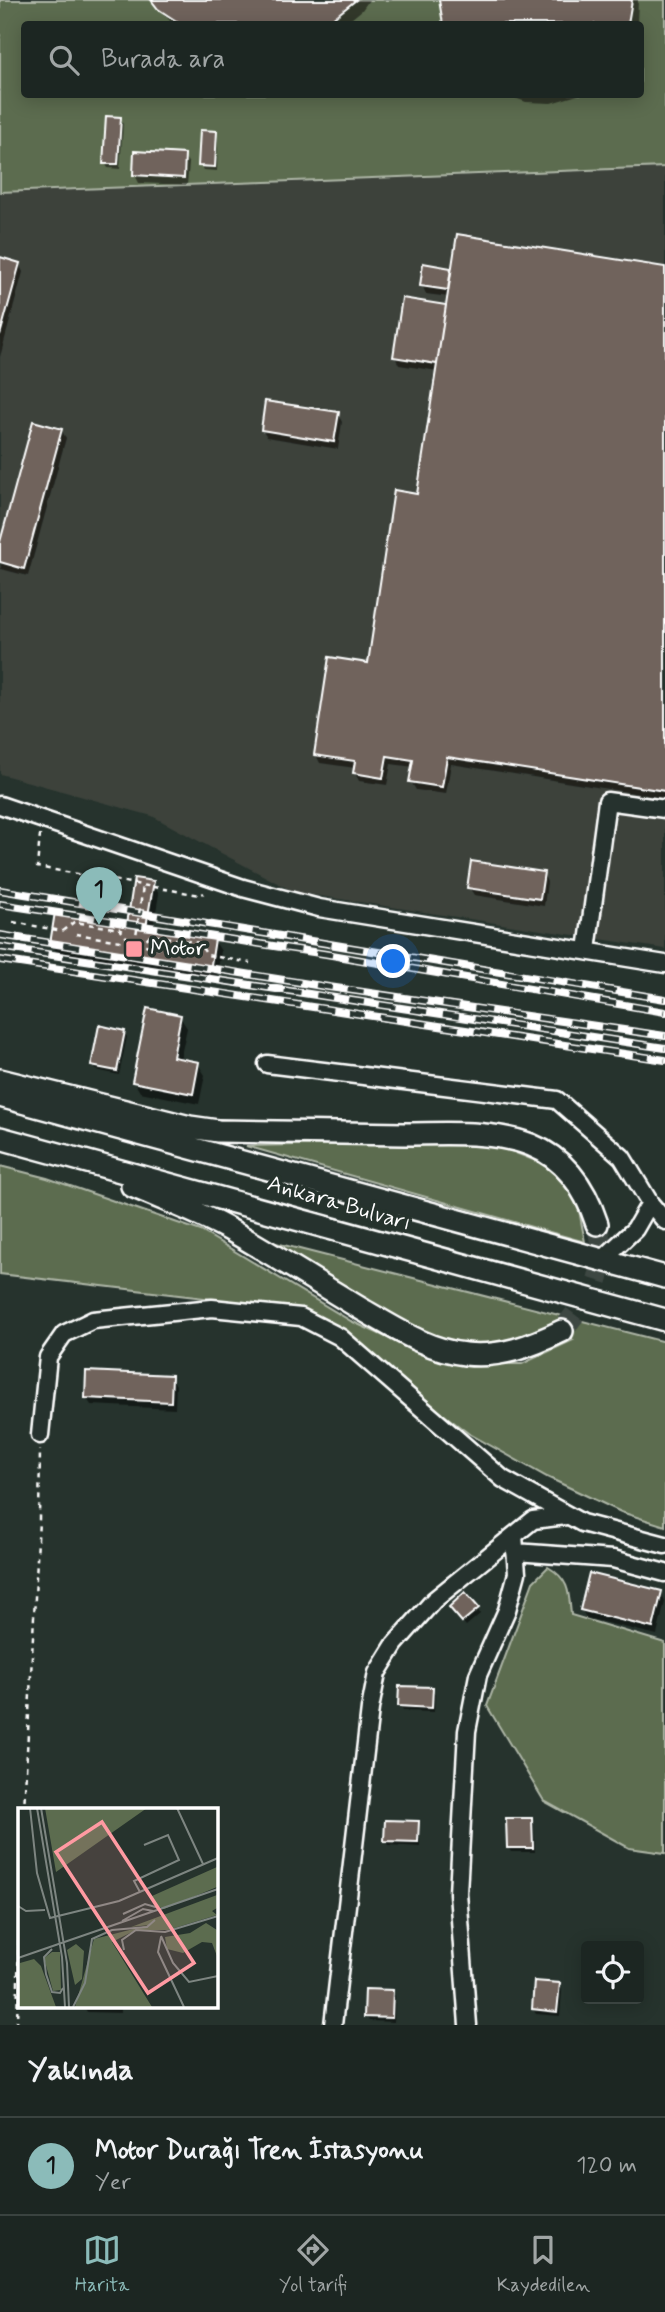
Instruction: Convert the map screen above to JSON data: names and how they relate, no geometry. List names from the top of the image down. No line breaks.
{"streets":{"main road":["Ankara Bulvarı"]},"places":{"transit":["Motor"]},"page":{"search":"Burada ara","pins":"1","heading":"Yakında","list":[{"mark":"1","name":"Motor Durağı Tren İstasyonu","note":"Yer","value":"120 m"}],"nav":["Harita","Yol tarifi","Kaydedilen"]}}
